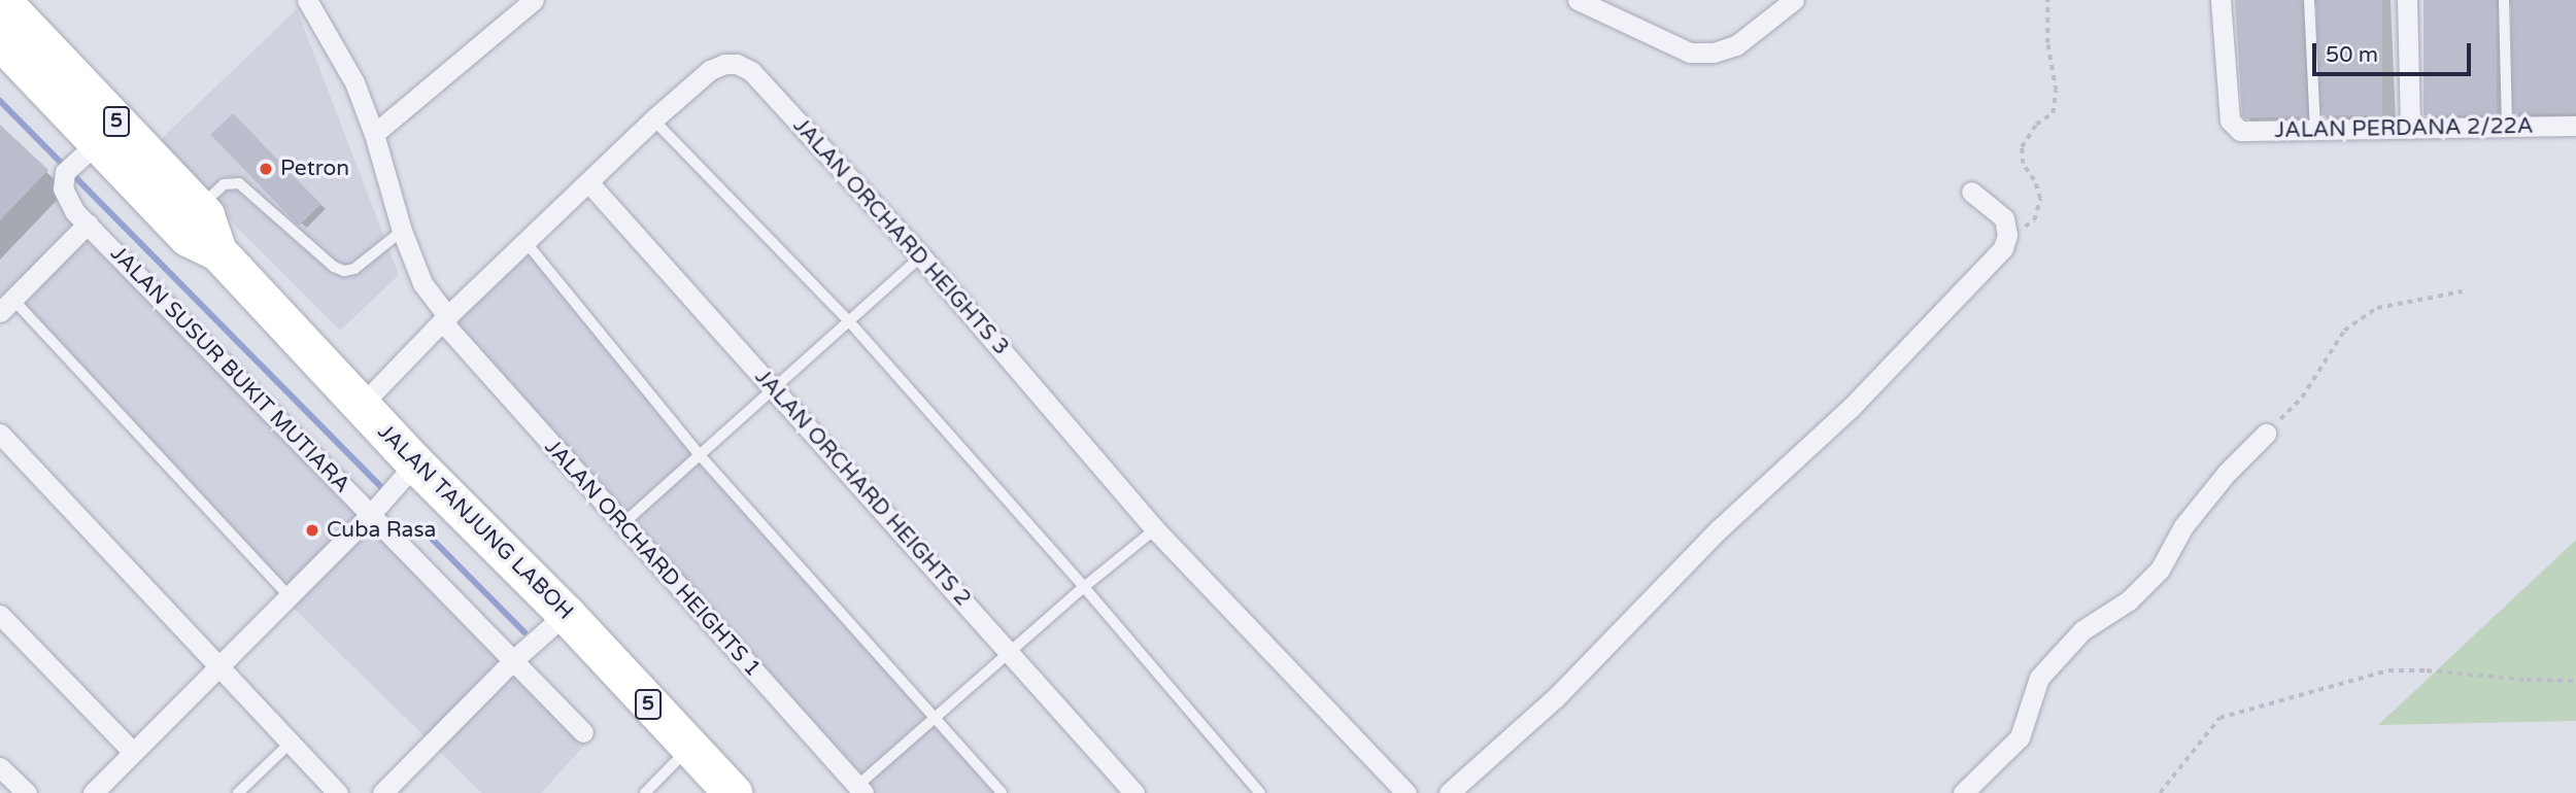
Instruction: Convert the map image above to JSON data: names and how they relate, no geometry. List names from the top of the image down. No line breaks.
{"streets":{"highway":["5","JALAN TANJUNG LABOH"],"street":["JALAN PERDANA 2/22A","JALAN ORCHARD HEIGHTS 3","JALAN SUSUR BUKIT MUTIARA","JALAN ORCHARD HEIGHTS 2","JALAN ORCHARD HEIGHTS 1"]},"crossings":[["JALAN ORCHARD HEIGHTS 3","JALAN ORCHARD HEIGHTS 2"],["JALAN ORCHARD HEIGHTS 3","JALAN TANJUNG LABOH"],["JALAN ORCHARD HEIGHTS 3","JALAN ORCHARD HEIGHTS 1"],["JALAN SUSUR BUKIT MUTIARA","JALAN TANJUNG LABOH"]],"places":["Petron","Cuba Rasa"],"scale_bar":"50 m"}
